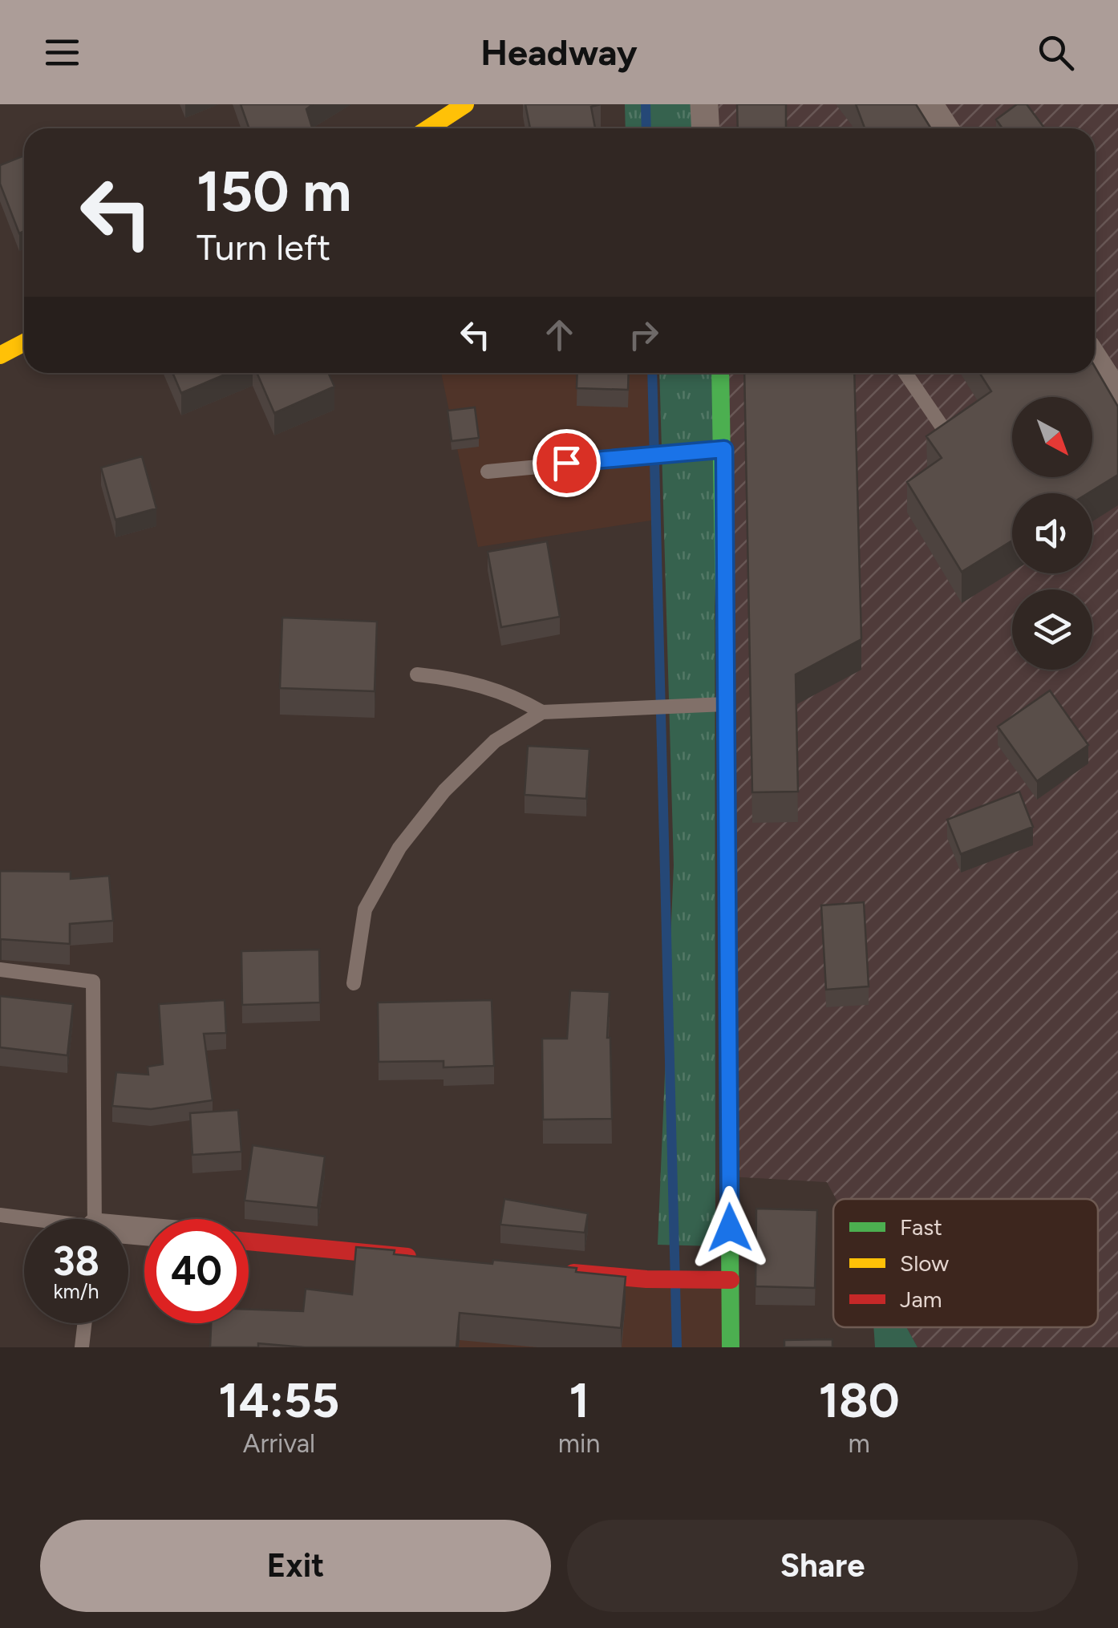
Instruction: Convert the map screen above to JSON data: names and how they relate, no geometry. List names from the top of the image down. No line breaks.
{"legend":["Fast","Slow","Jam"],"north":"bottom right","page":{"header":"Headway","turn":["150 m","Turn left"],"speed":"38 km/h","limit":"40","eta":["14:55","Arrival","1","min","180","m"],"buttons":["Exit","Share"]}}
